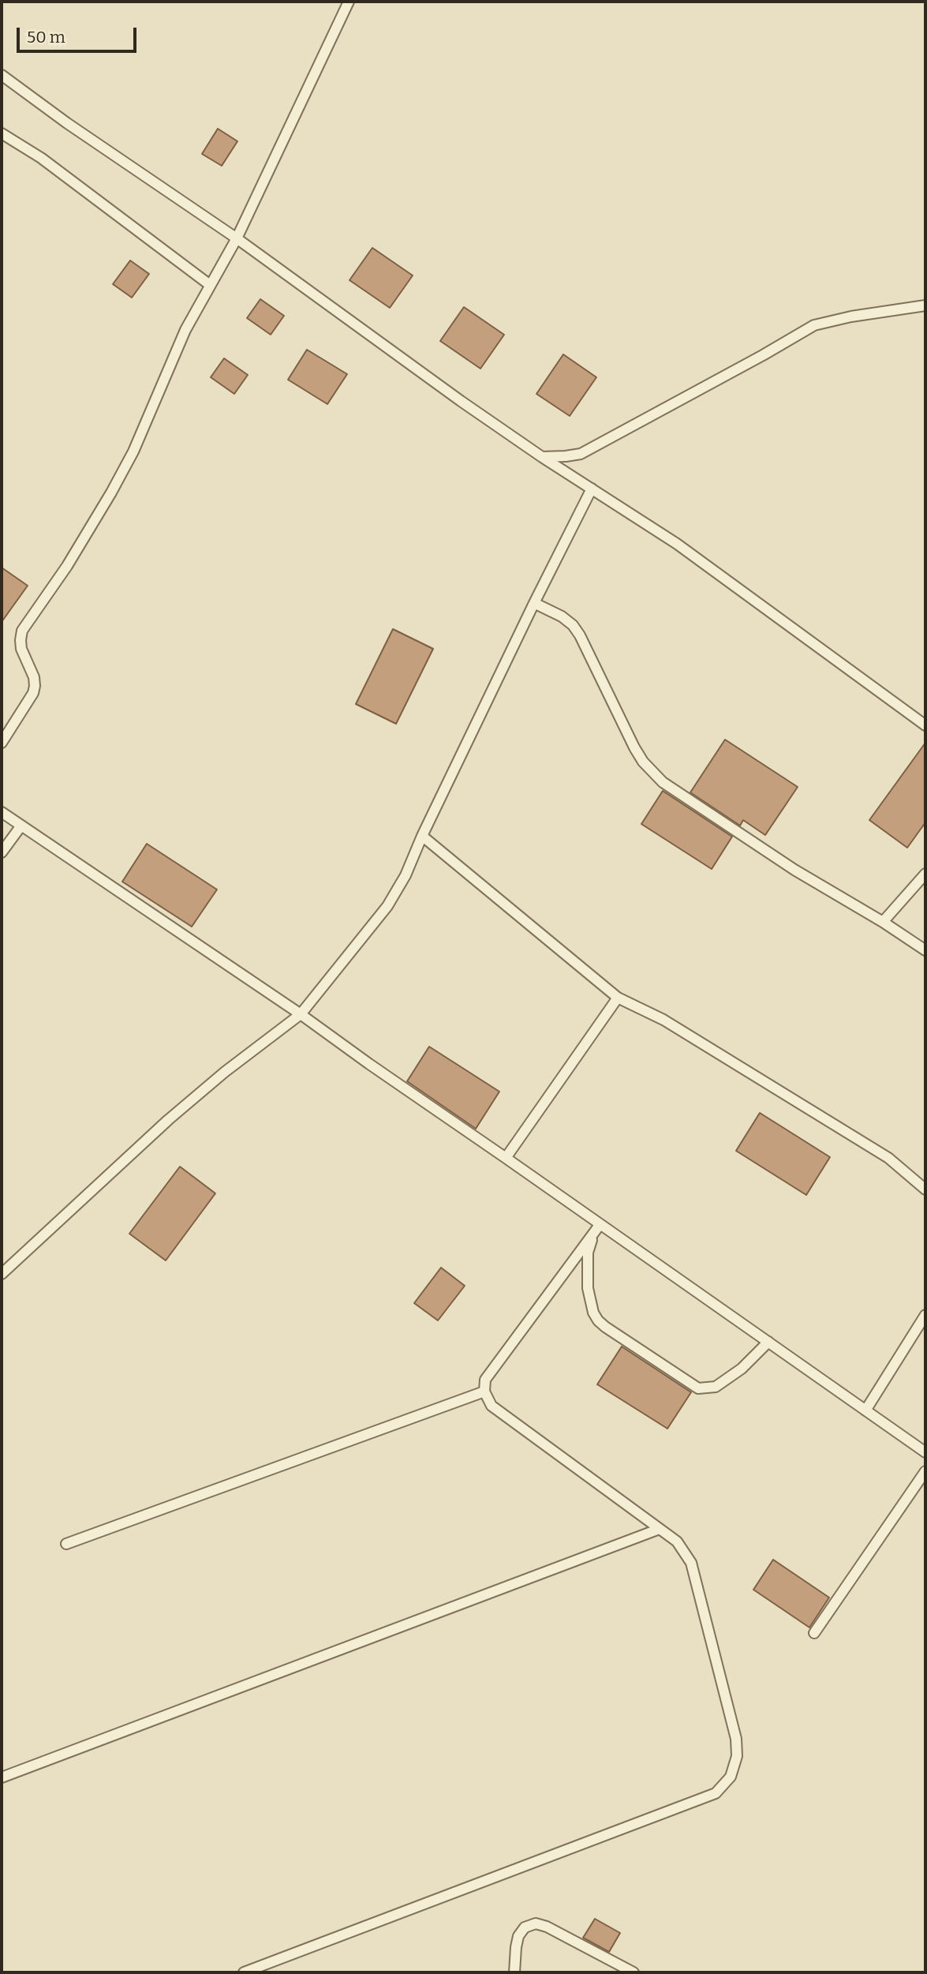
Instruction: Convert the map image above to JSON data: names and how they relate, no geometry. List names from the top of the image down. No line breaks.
{"scale_bar":"50 m"}
